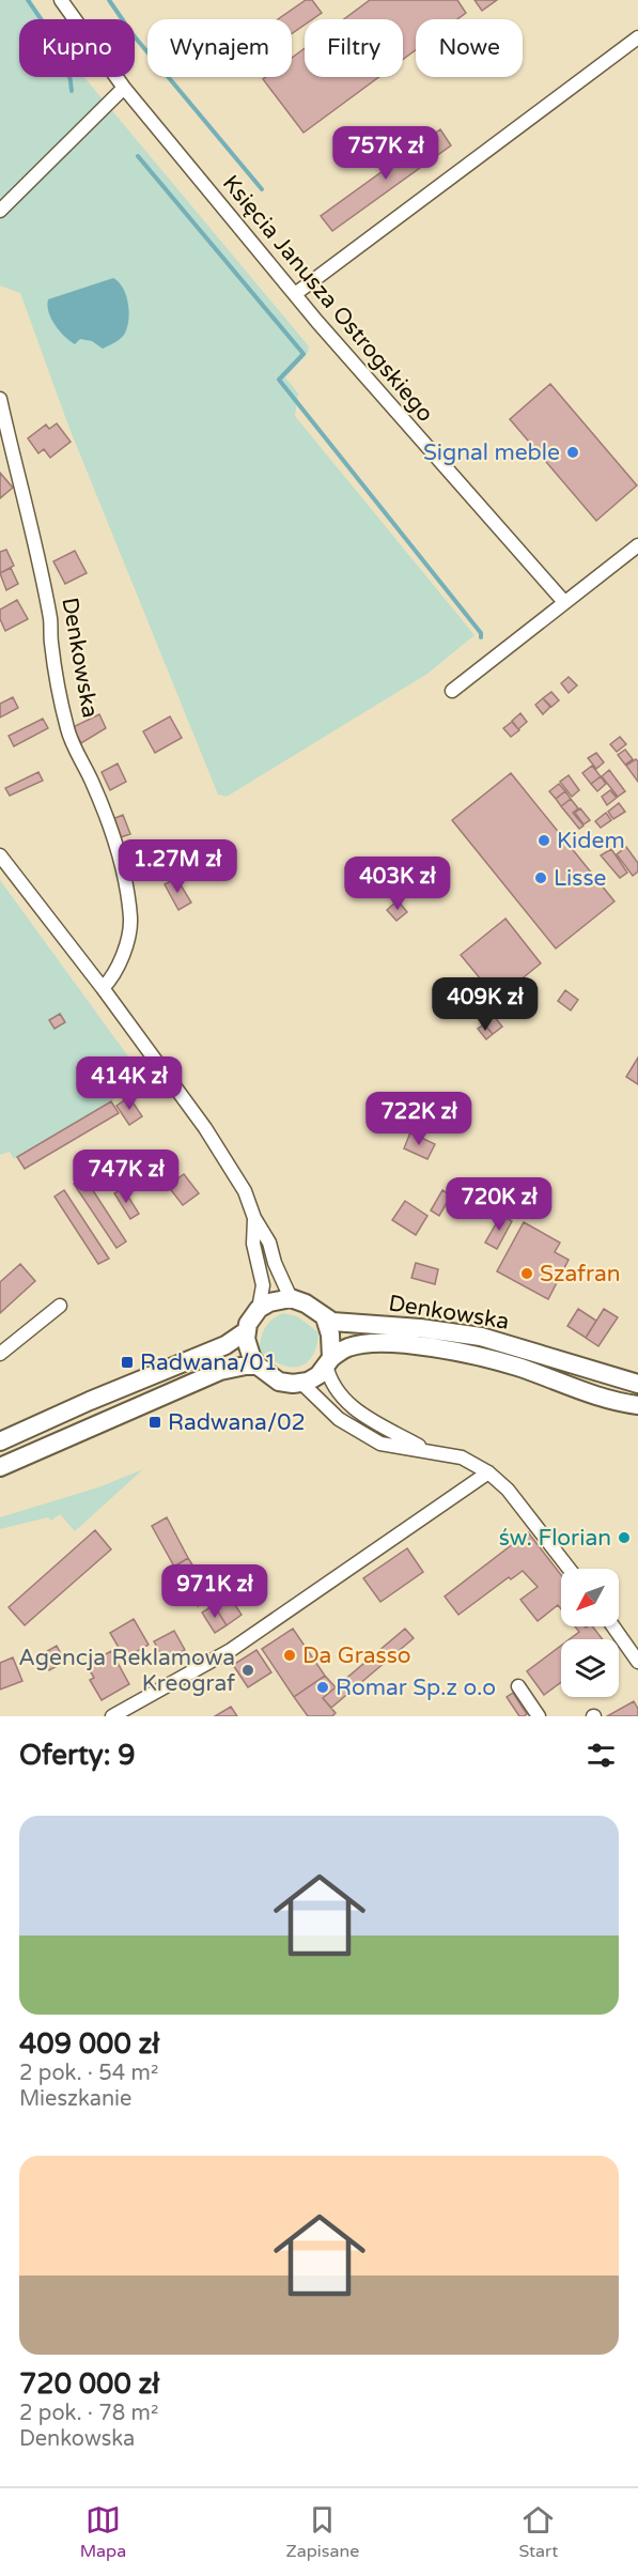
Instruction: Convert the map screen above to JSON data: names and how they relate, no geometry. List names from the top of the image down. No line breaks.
{"streets":{"main road":["Denkowska"],"street":["Księcia Janusza Ostrogskiego"]},"places":{"other":["Signal meble","Kidem","Lisse","Szafran","św. Florian","Da Grasso","Agencja Reklamowa Kreograf","Romar Sp.z o.o"],"transit":["Radwana/01","Radwana/02"]},"north":"bottom left","page":{"chip":["Kupno","Wynajem","Filtry","Nowe"],"price":["757K zł","1.27M zł","403K zł","409K zł","414K zł","722K zł","747K zł","720K zł","971K zł"],"heading":"Oferty: 9","list":[{"name":"409 000 zł","note":"2 pok. · 54 m² · Mieszkanie"},{"name":"720 000 zł","note":"2 pok. · 78 m² · Denkowska"}],"tabs":["Mapa","Zapisane","Start"]}}
